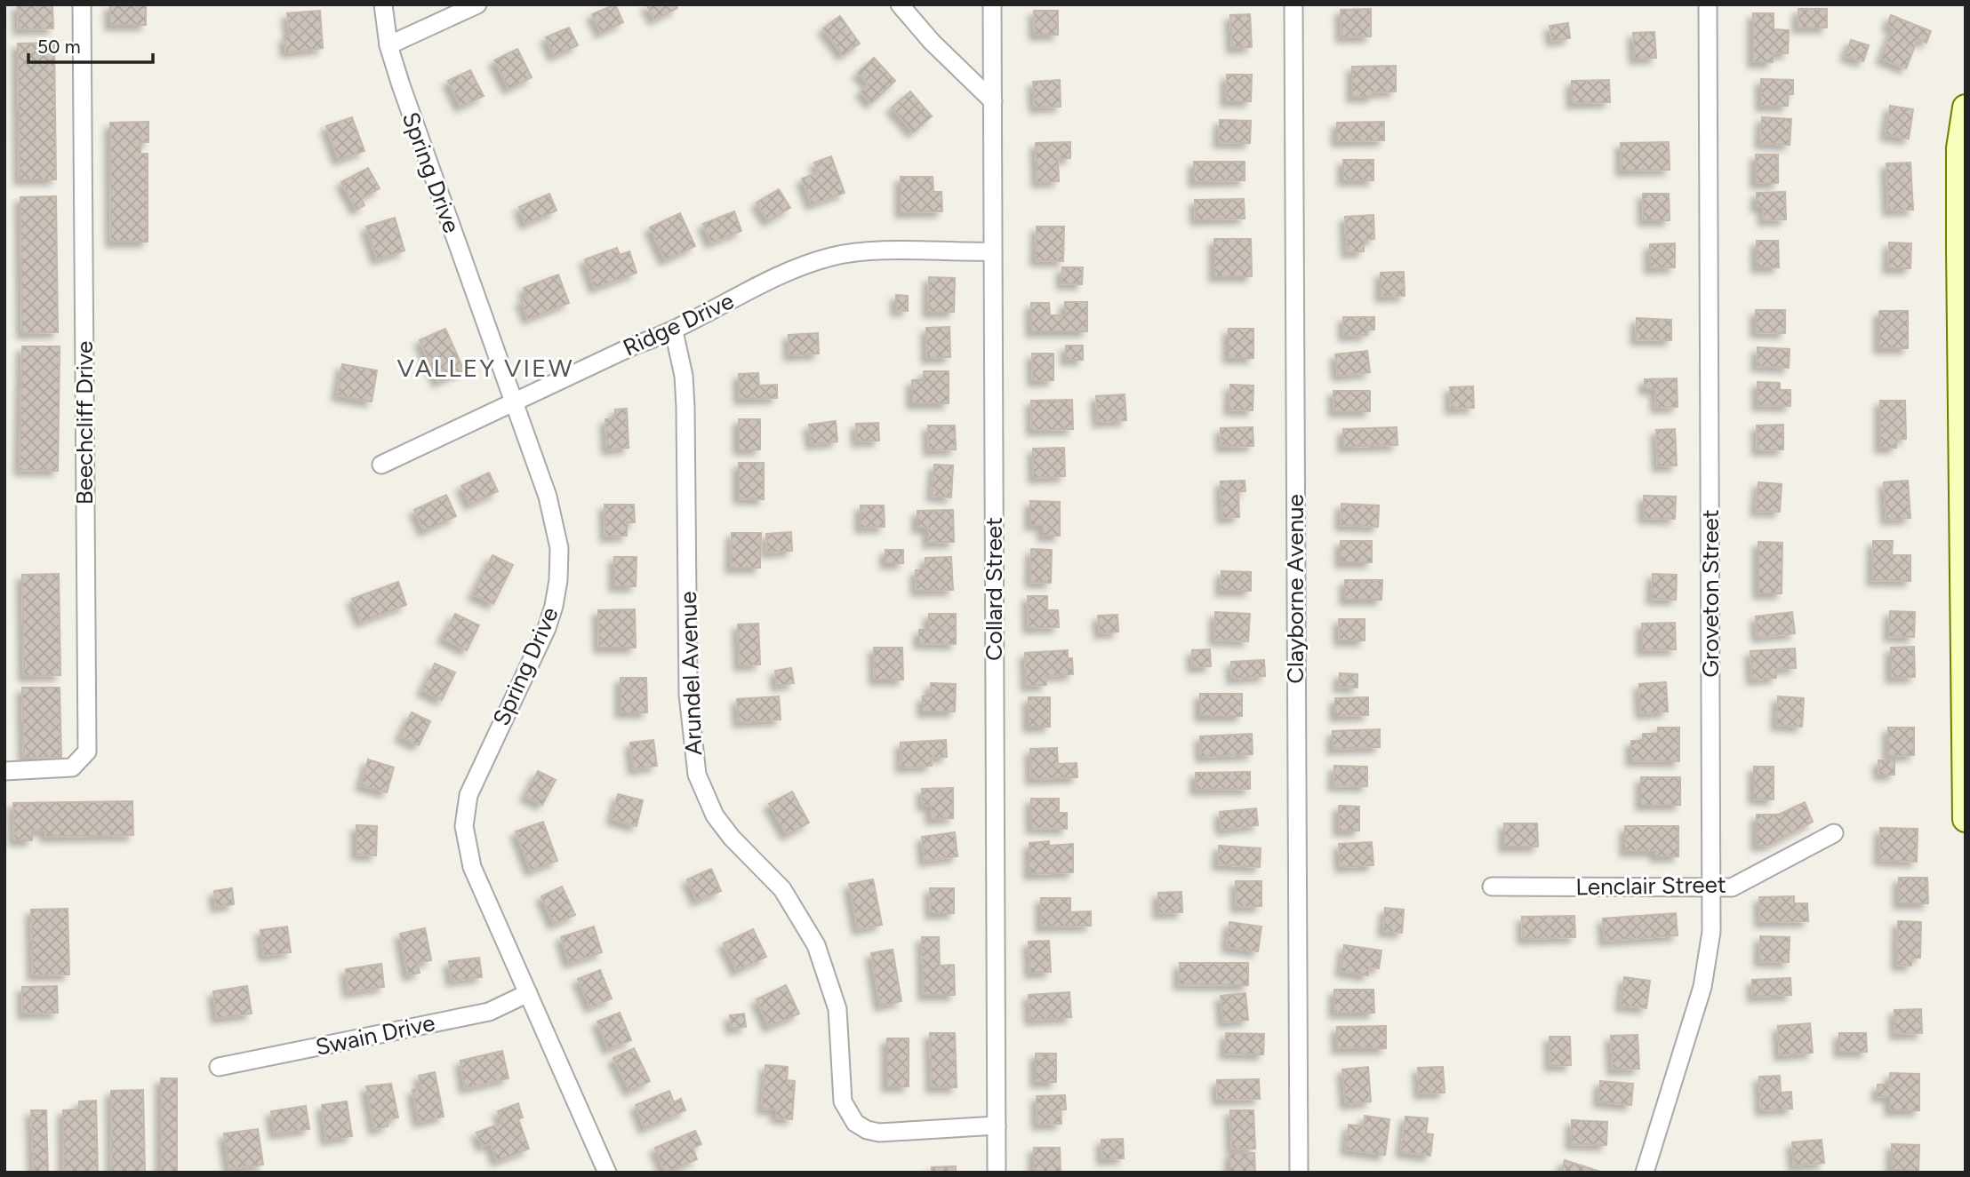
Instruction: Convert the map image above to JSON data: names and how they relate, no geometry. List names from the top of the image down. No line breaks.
{"streets":{"street":["Spring Drive","Ridge Drive","Beechcliff Drive","Collard Street","Clayborne Avenue","Groveton Street","Arundel Avenue","Lenclair Street","Swain Drive"]},"crossings":[["Spring Drive","Ridge Drive"],["Spring Drive","Swain Drive"],["Ridge Drive","Collard Street"],["Ridge Drive","Arundel Avenue"],["Collard Street","Arundel Avenue"],["Groveton Street","Lenclair Street"]],"districts":["VALLEY VIEW"],"scale_bar":"50 m"}
